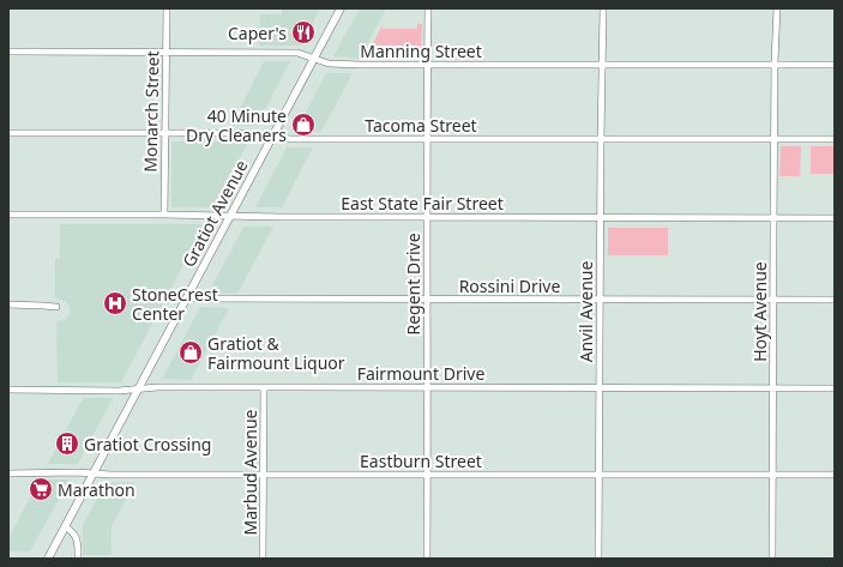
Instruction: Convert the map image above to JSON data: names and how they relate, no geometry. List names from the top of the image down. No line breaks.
{"streets":{"main road":["Gratiot Avenue"],"street":["Manning Street","Monarch Street","Tacoma Street","East State Fair Street","Regent Drive","Rossini Drive","Anvil Avenue","Hoyt Avenue","Fairmount Drive","Eastburn Street","Marbud Avenue"]},"crossings":[["Manning Street","Monarch Street"],["Manning Street","Gratiot Avenue"],["Manning Street","Regent Drive"],["Manning Street","Anvil Avenue"],["Manning Street","Hoyt Avenue"],["Monarch Street","Tacoma Street"],["Monarch Street","East State Fair Street"],["Tacoma Street","Gratiot Avenue"],["Tacoma Street","Regent Drive"],["Tacoma Street","Anvil Avenue"],["Tacoma Street","Hoyt Avenue"],["East State Fair Street","Gratiot Avenue"],["East State Fair Street","Regent Drive"],["East State Fair Street","Anvil Avenue"],["East State Fair Street","Hoyt Avenue"],["Gratiot Avenue","Rossini Drive"],["Gratiot Avenue","Fairmount Drive"],["Gratiot Avenue","Eastburn Street"],["Regent Drive","Rossini Drive"],["Regent Drive","Fairmount Drive"],["Regent Drive","Eastburn Street"],["Rossini Drive","Anvil Avenue"],["Rossini Drive","Hoyt Avenue"],["Anvil Avenue","Fairmount Drive"],["Anvil Avenue","Eastburn Street"],["Hoyt Avenue","Fairmount Drive"],["Hoyt Avenue","Eastburn Street"],["Fairmount Drive","Marbud Avenue"],["Eastburn Street","Marbud Avenue"]],"places":{"restaurant":["Caper's"],"shop":["40 Minute Dry Cleaners","Gratiot & Fairmount Liquor"],"hospital":["StoneCrest Center"],"building":["Gratiot Crossing"],"supermarket":["Marathon"]}}
